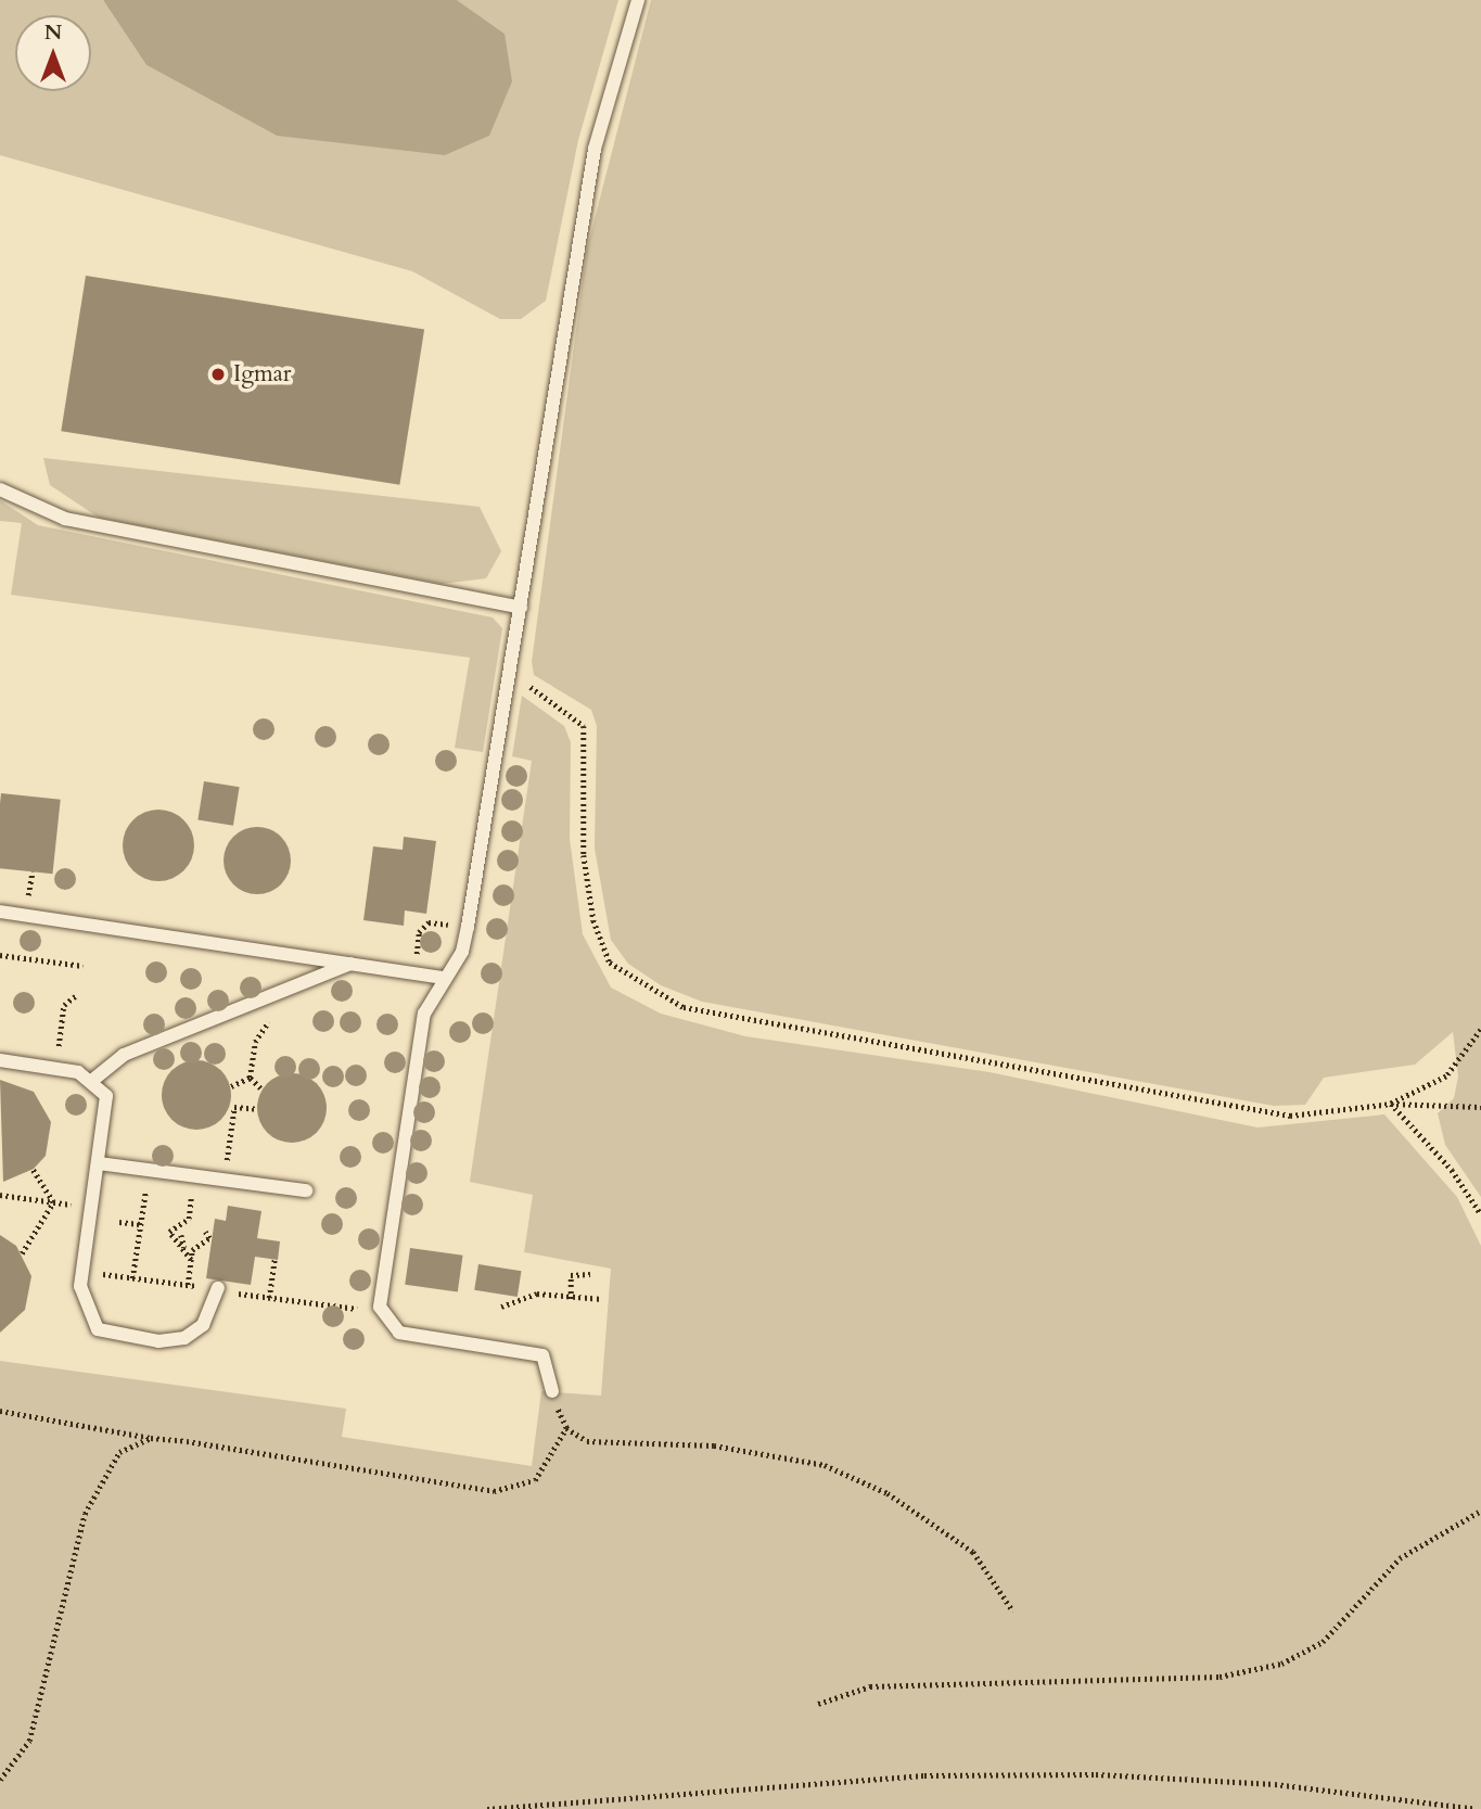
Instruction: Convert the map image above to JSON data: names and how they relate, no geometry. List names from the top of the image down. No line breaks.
{"places":["Igmar"],"north":"top"}
